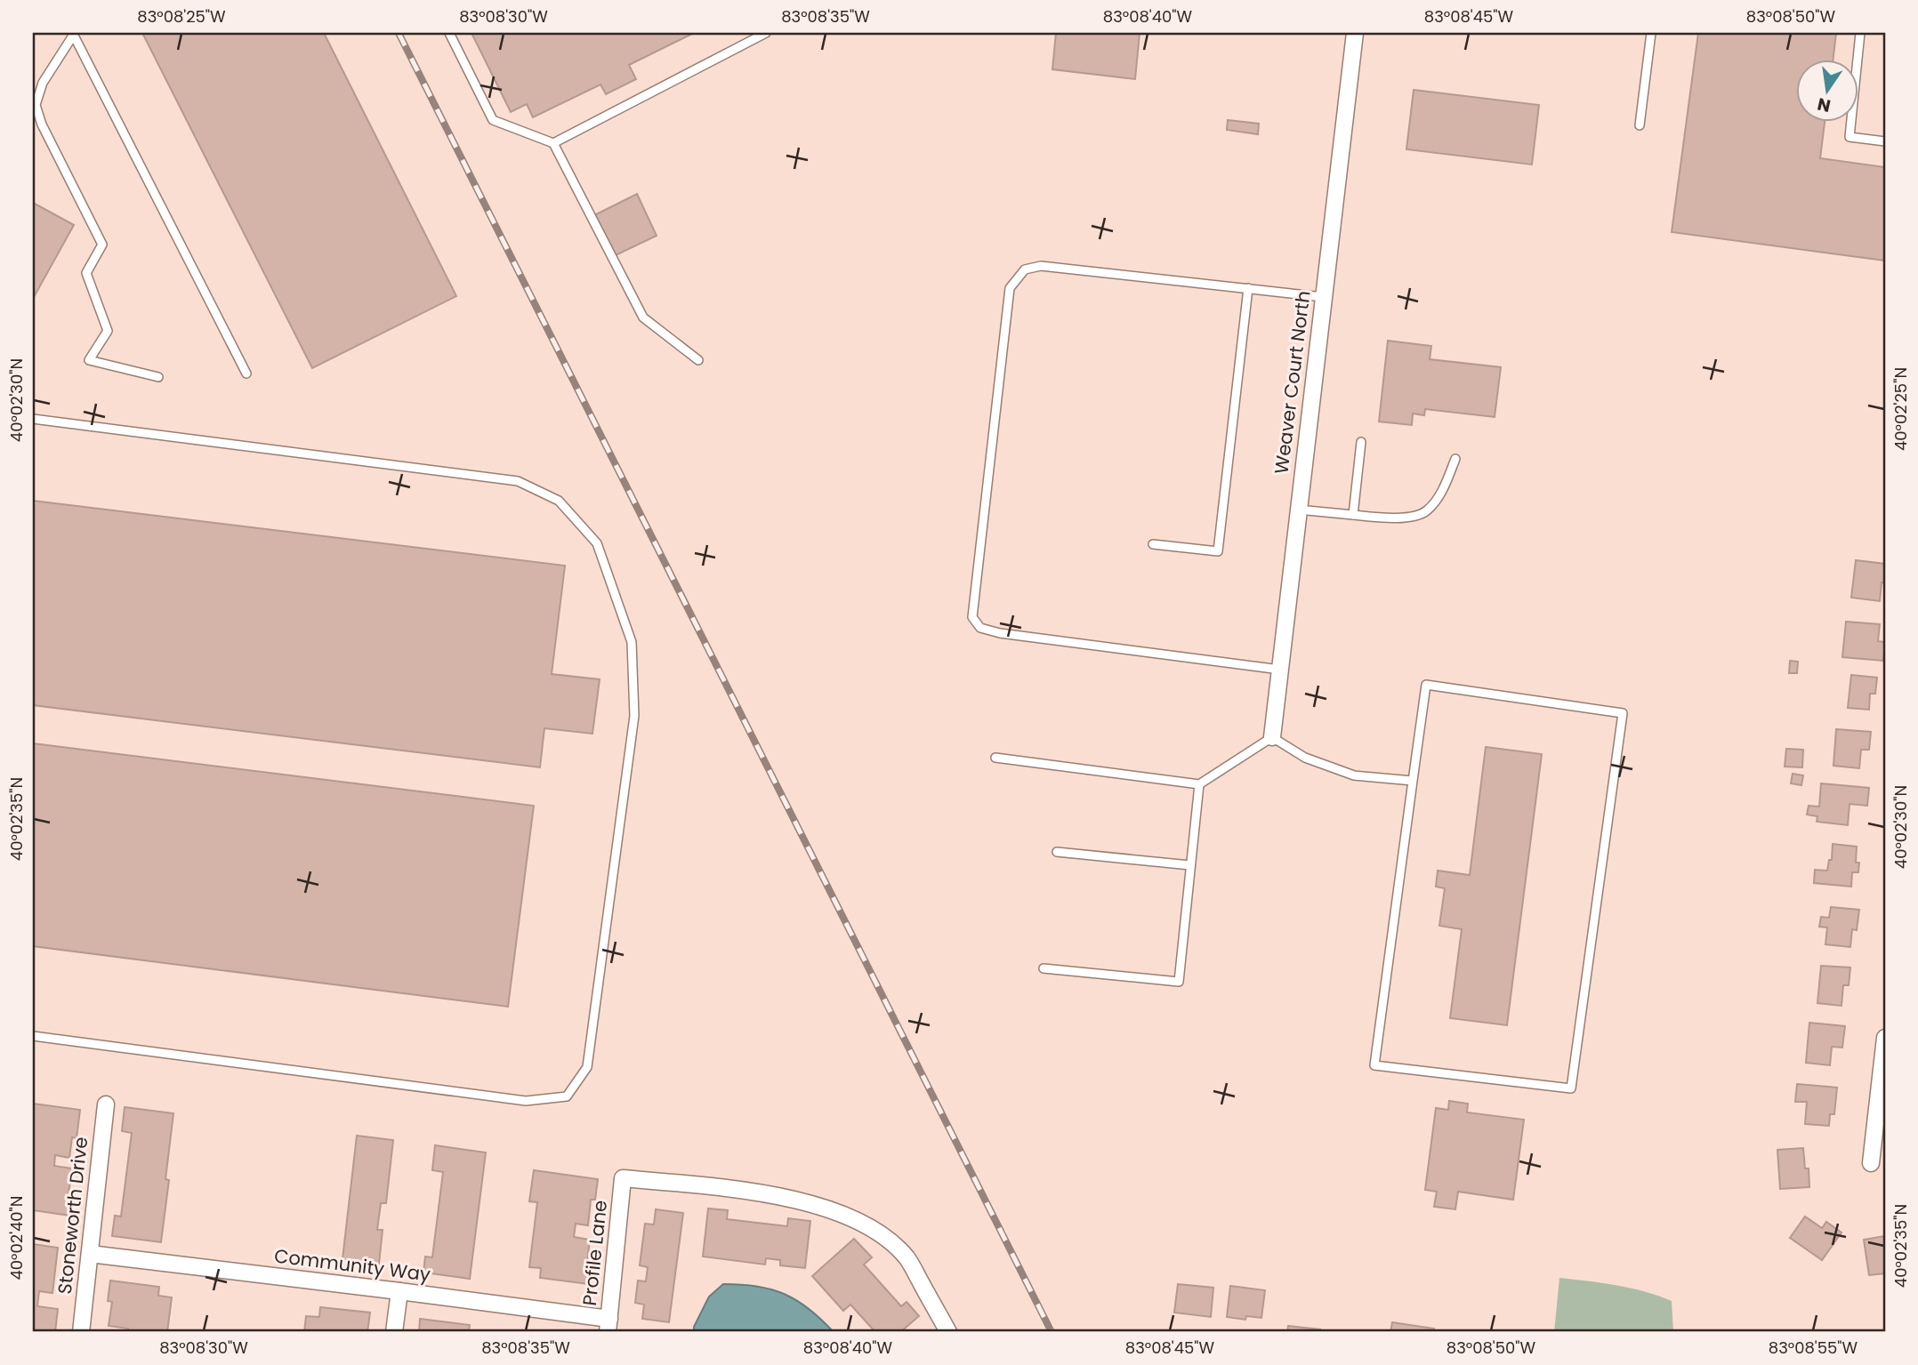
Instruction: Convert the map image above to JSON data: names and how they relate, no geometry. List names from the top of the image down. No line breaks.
{"streets":{"street":["Weaver Court North","Stoneworth Drive","Profile Lane","Community Way"]},"crossings":[["Stoneworth Drive","Community Way"],["Profile Lane","Community Way"]],"north":"bottom","coordinates":["83°08'25\"W","83°08'30\"W","83°08'35\"W","83°08'40\"W","83°08'45\"W","83°08'50\"W","40°02'30\"N","40°02'25\"N","40°02'35\"N","40°02'40\"N","83°08'55\"W"]}
